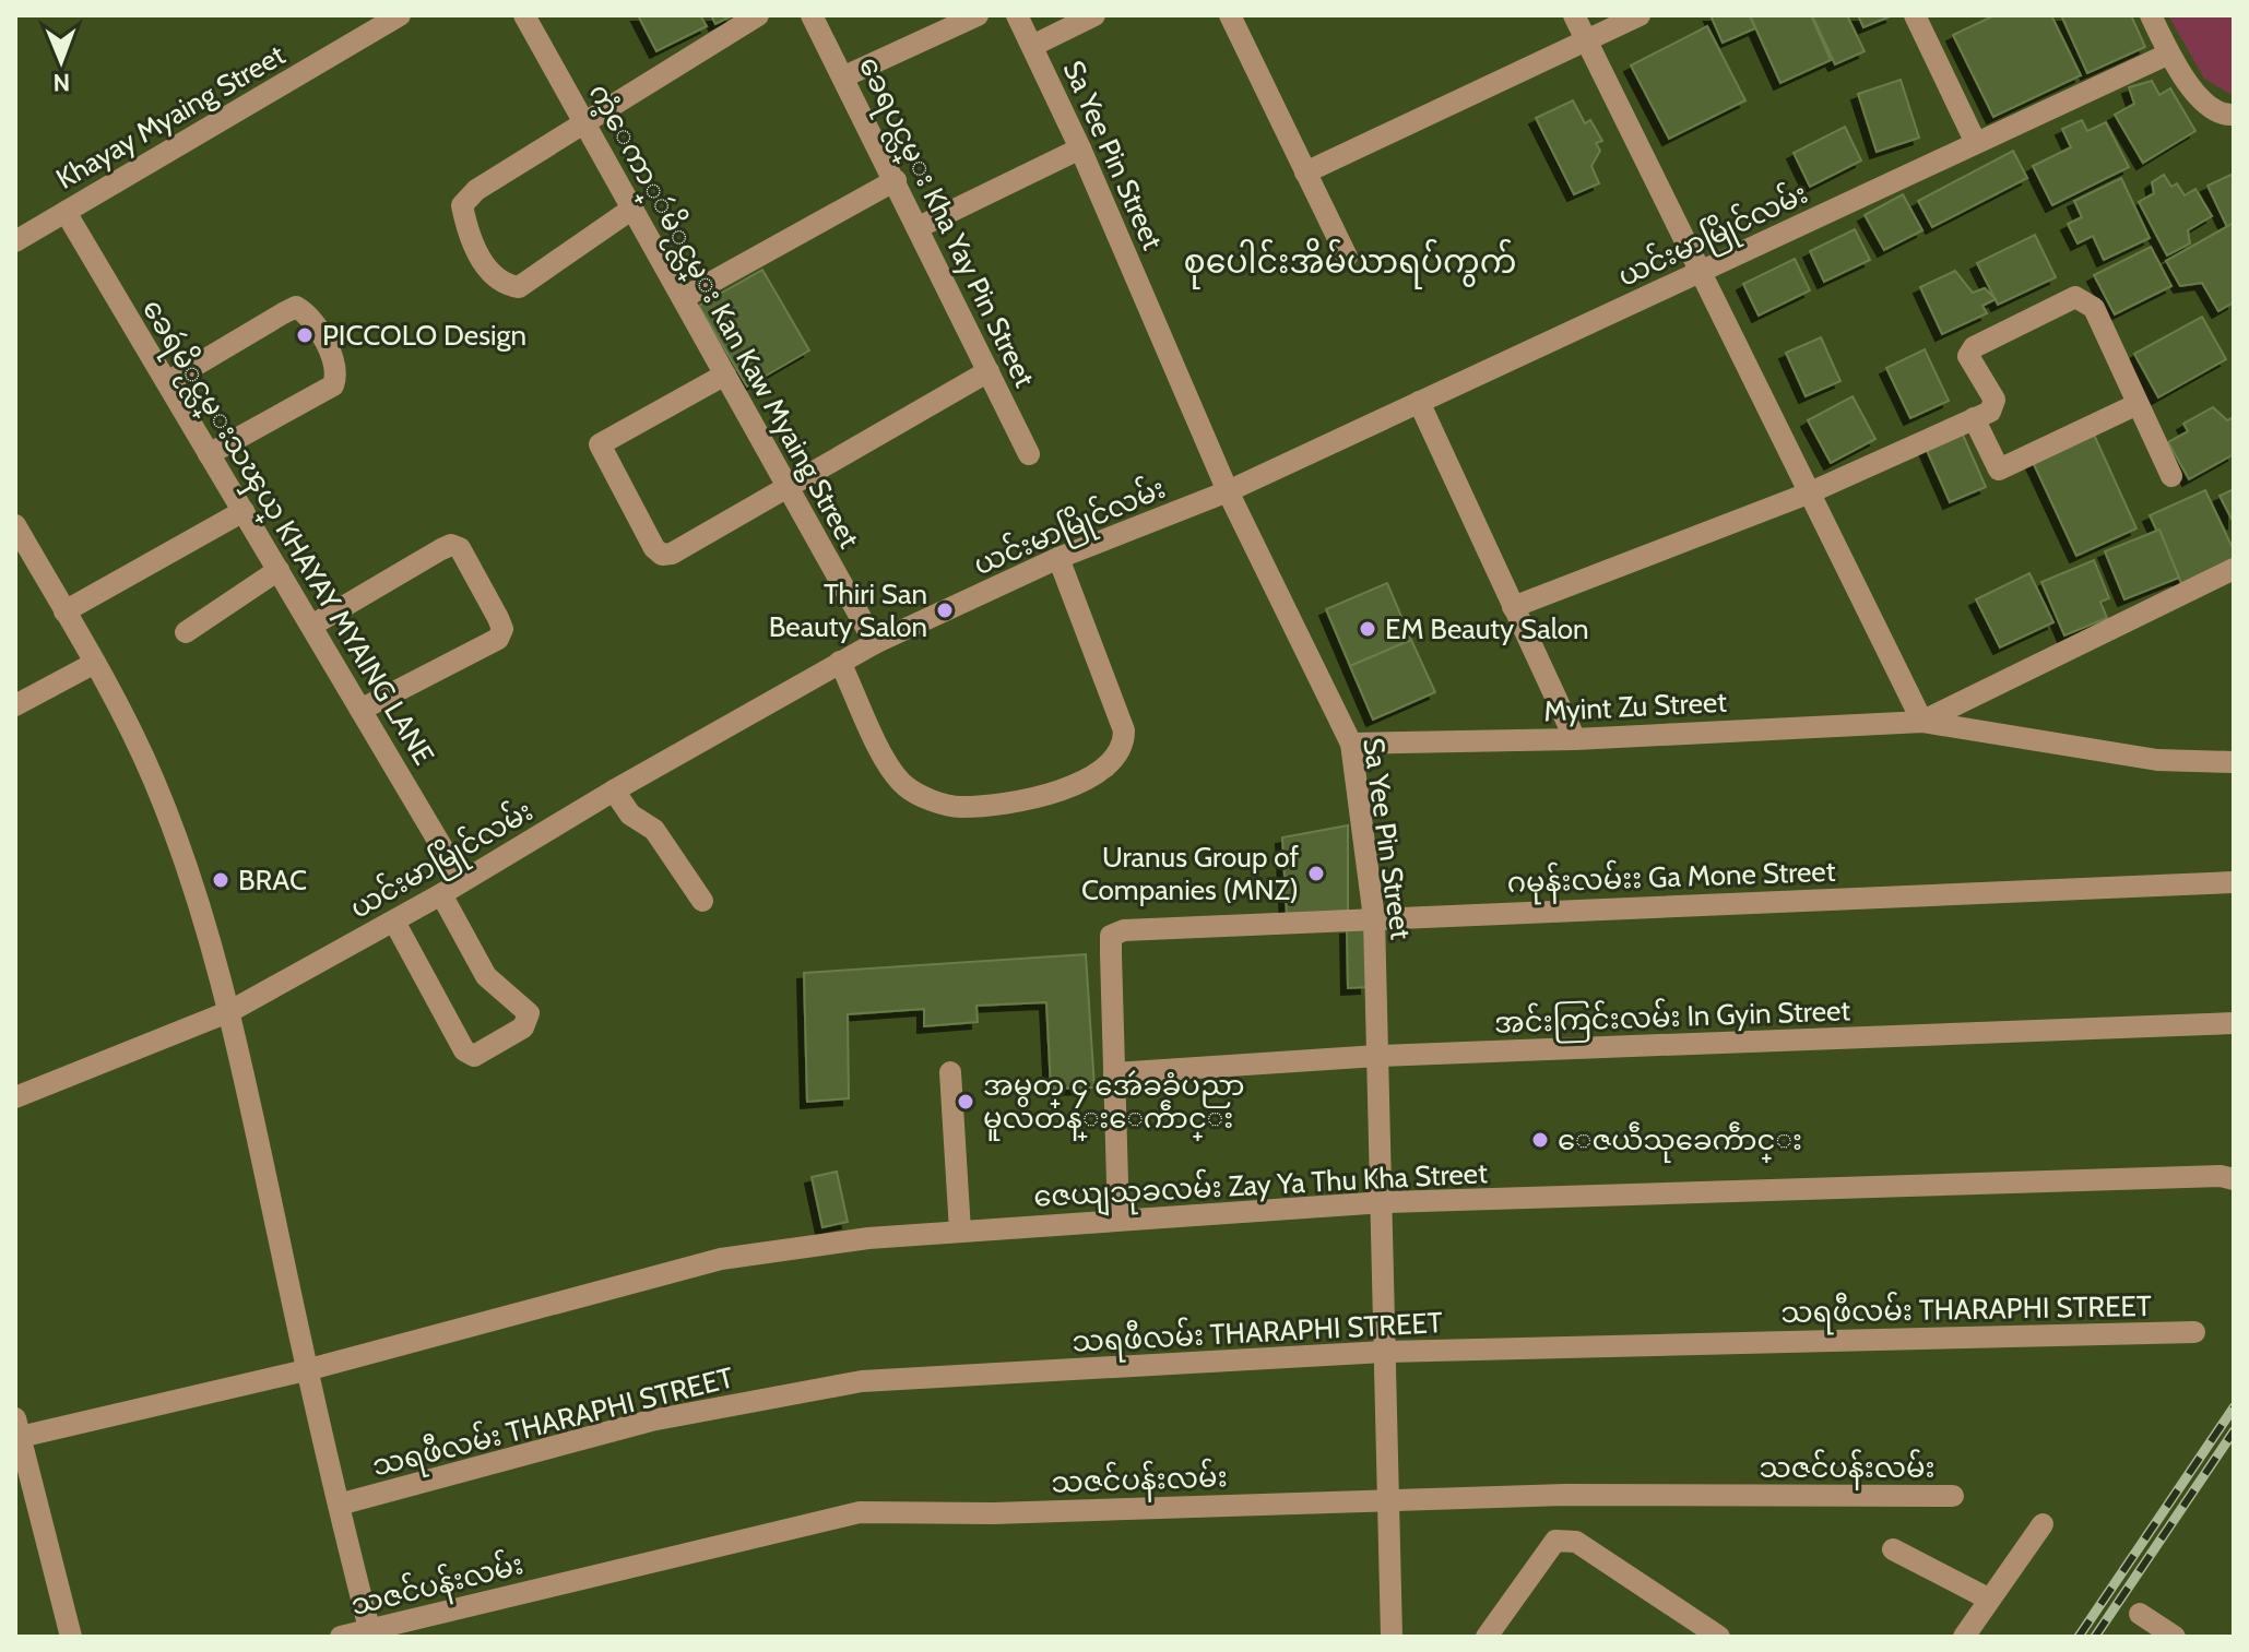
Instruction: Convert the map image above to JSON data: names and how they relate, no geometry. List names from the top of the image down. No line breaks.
{"streets":{"street":["Khayay Myaing Street","Sa Yee Pin Street","ခေရပင္လမ္း Kha Yay Pin Street","ယင်းမာမြိုင်လမ်း","ကံ့ေကာ္ဴမိႂင္လမ္း Kan Kaw Myaing Street","ခေရဴမိႂင္လမ္းသၾယ္ KHAYAY MYAING LANE","Myint Zu Street","ဂမုန်းလမ်းး Ga Mone Street","အင်းကြင်းလမ်း In Gyin Street","ဇေယျသုခလမ်း Zay Ya Thu Kha Street","သရဖီလမ်း THARAPHI STREET","သဇင်ပန်းလမ်း"]},"crossings":[["Khayay Myaing Street","ခေရဴမိႂင္လမ္းသၾယ္ KHAYAY MYAING LANE"],["Sa Yee Pin Street","ယင်းမာမြိုင်လမ်း"],["Sa Yee Pin Street","Myint Zu Street"],["Sa Yee Pin Street","ဂမုန်းလမ်းး Ga Mone Street"],["Sa Yee Pin Street","အင်းကြင်းလမ်း In Gyin Street"],["Sa Yee Pin Street","ဇေယျသုခလမ်း Zay Ya Thu Kha Street"],["Sa Yee Pin Street","သရဖီလမ်း THARAPHI STREET"],["Sa Yee Pin Street","သဇင်ပန်းလမ်း"],["ယင်းမာမြိုင်လမ်း","ကံ့ေကာ္ဴမိႂင္လမ္း Kan Kaw Myaing Street"],["ယင်းမာမြိုင်လမ်း","ခေရဴမိႂင္လမ္းသၾယ္ KHAYAY MYAING LANE"],["ဂမုန်းလမ်းး Ga Mone Street","အင်းကြင်းလမ်း In Gyin Street"]],"districts":["စုပေါင်းအိမ်ယာရပ်ကွက်"],"places":["PICCOLO Design","Thiri San Beauty Salon","EM Beauty Salon","Uranus Group of Companies (MNZ)","BRAC","အမွတ္ ၄ အေဴခခံပညာ မူလတန္းေကဵာင္း","ေဇယဵသုခေကဵာင္း"],"north":"bottom"}
